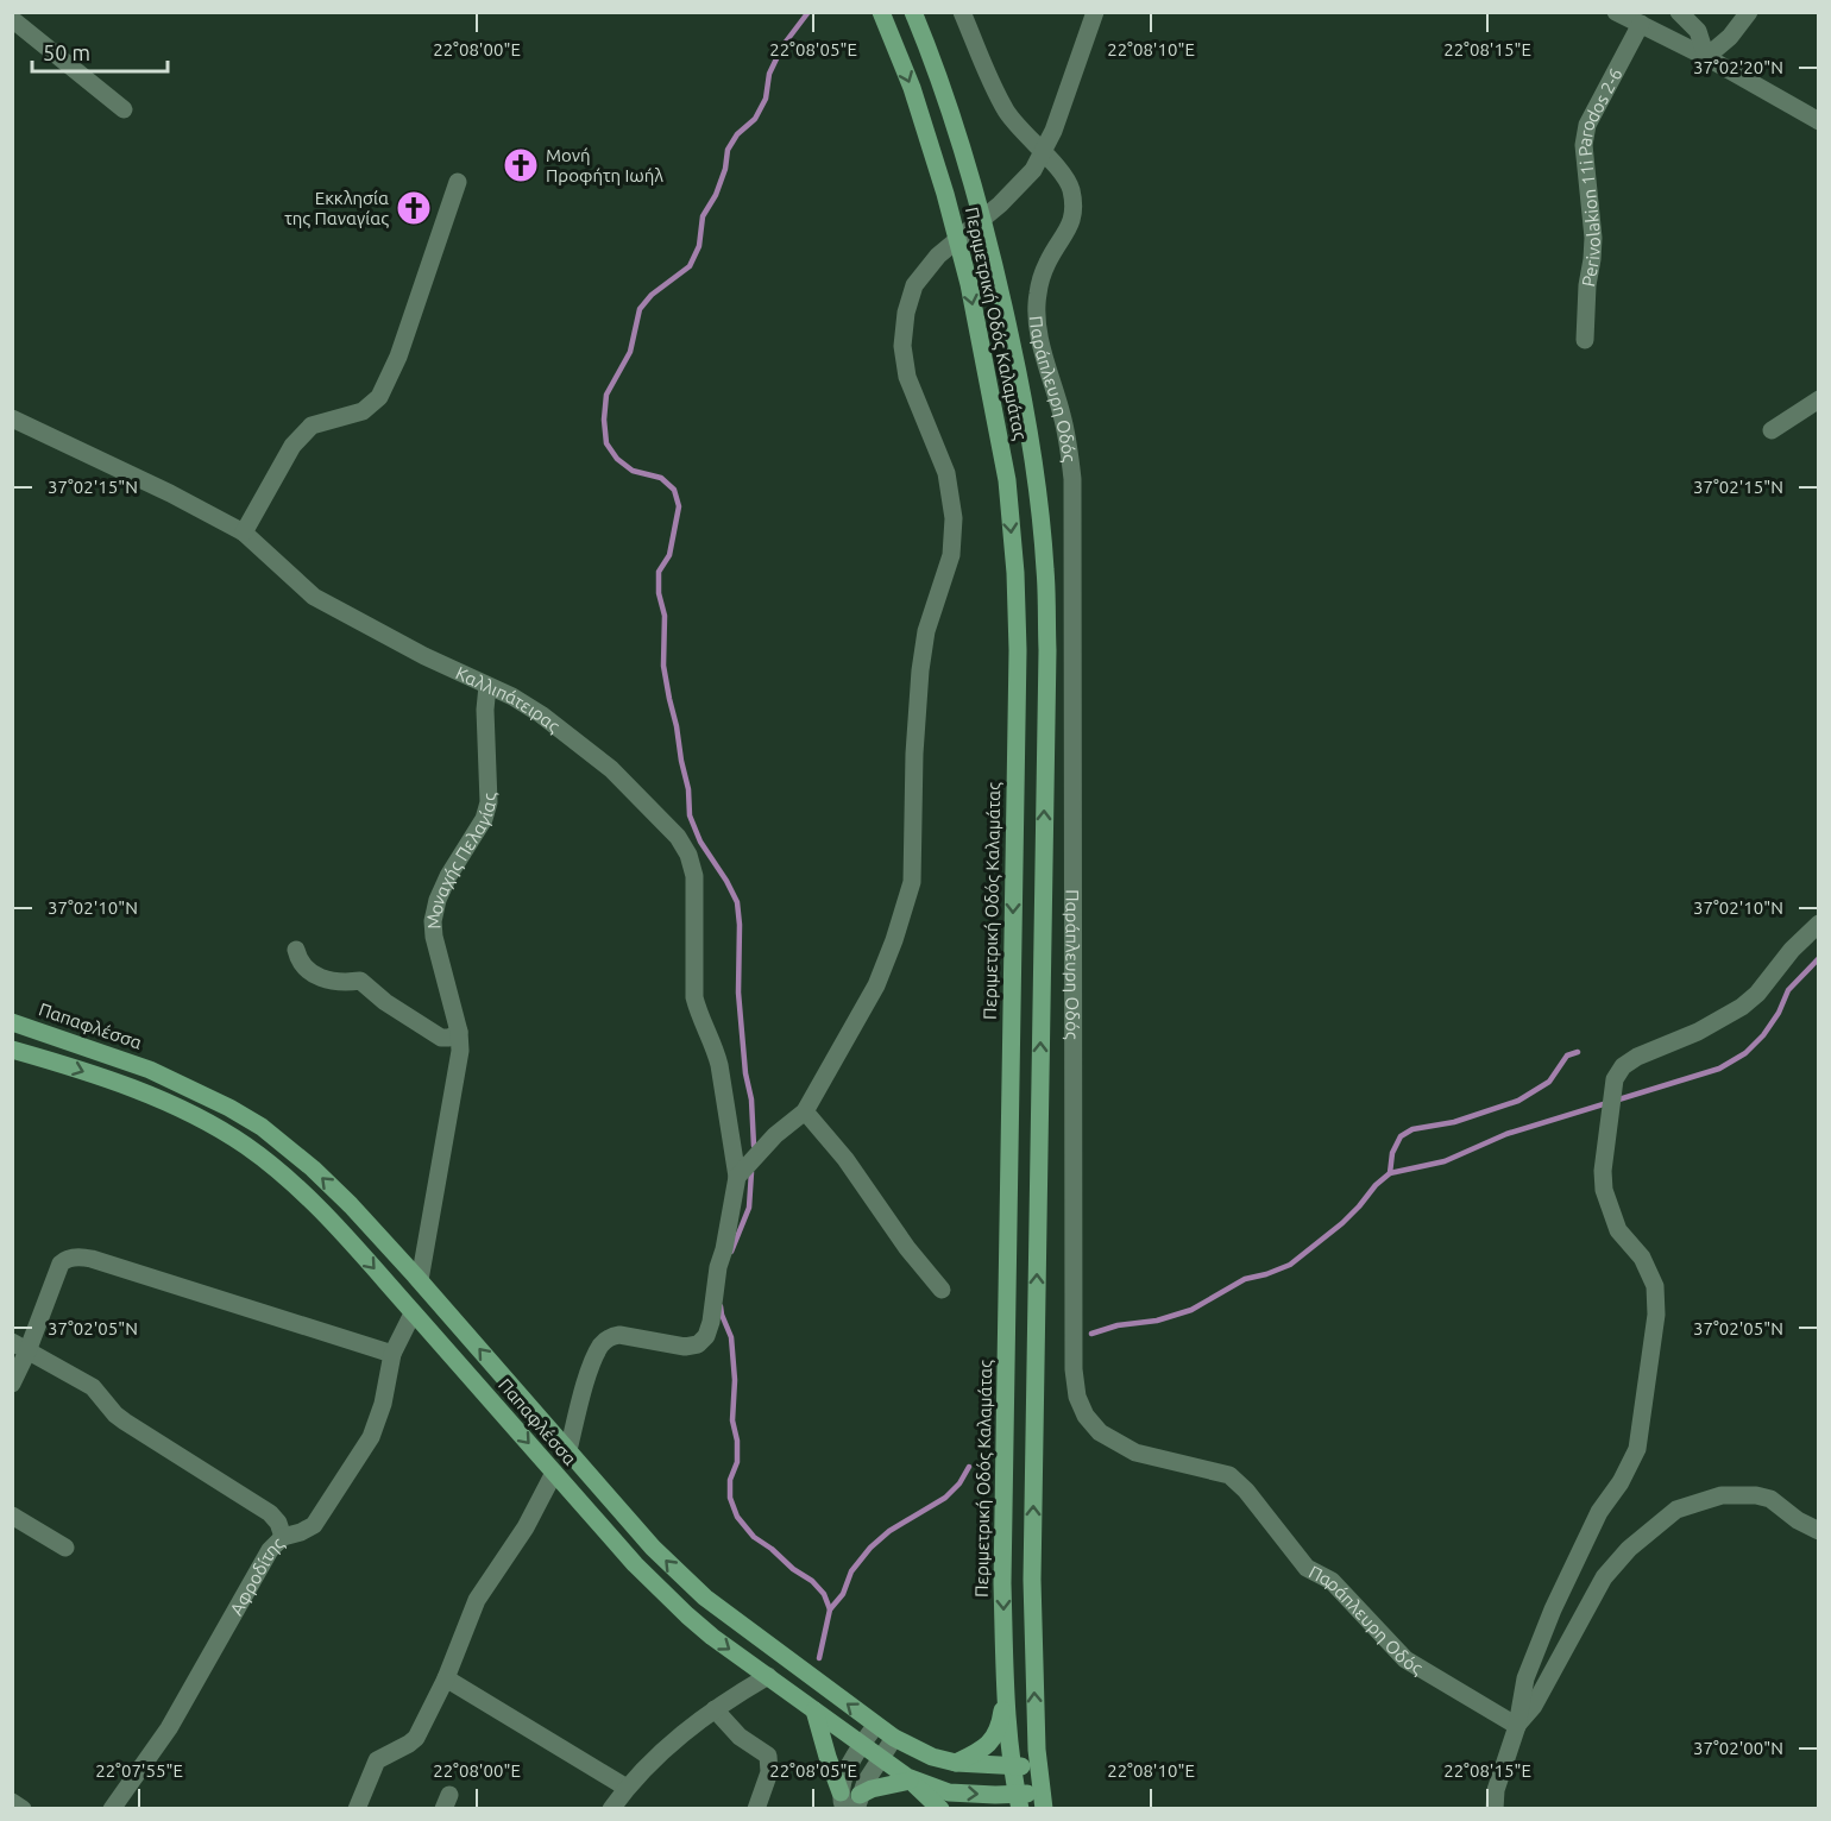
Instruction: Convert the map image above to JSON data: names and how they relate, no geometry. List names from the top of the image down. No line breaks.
{"streets":{"main road":["Περιμετρική Οδός Καλαμάτας","Παπαφλέσσα"],"street":["Perivolakion 11i Parodos 2-6","Παράπλευρη Οδός","Καλλιπάτειρας","Μοναχής Πελαγίας","Αφροδίτης"]},"crossings":[["Περιμετρική Οδός Καλαμάτας","Παπαφλέσσα"],["Καλλιπάτειρας","Μοναχής Πελαγίας"],["Μοναχής Πελαγίας","Παπαφλέσσα"],["Παπαφλέσσα","Αφροδίτης"]],"places":{"church":["Μονή Προφήτη Ιωήλ","Εκκλησία της Παναγίας"]},"scale_bar":"50 m","coordinates":["22°08'00\"E","22°08'05\"E","22°08'10\"E","22°08'15\"E","37°02'20\"N","37°02'15\"N","37°02'10\"N","37°02'05\"N","37°02'00\"N","22°07'55\"E"]}
